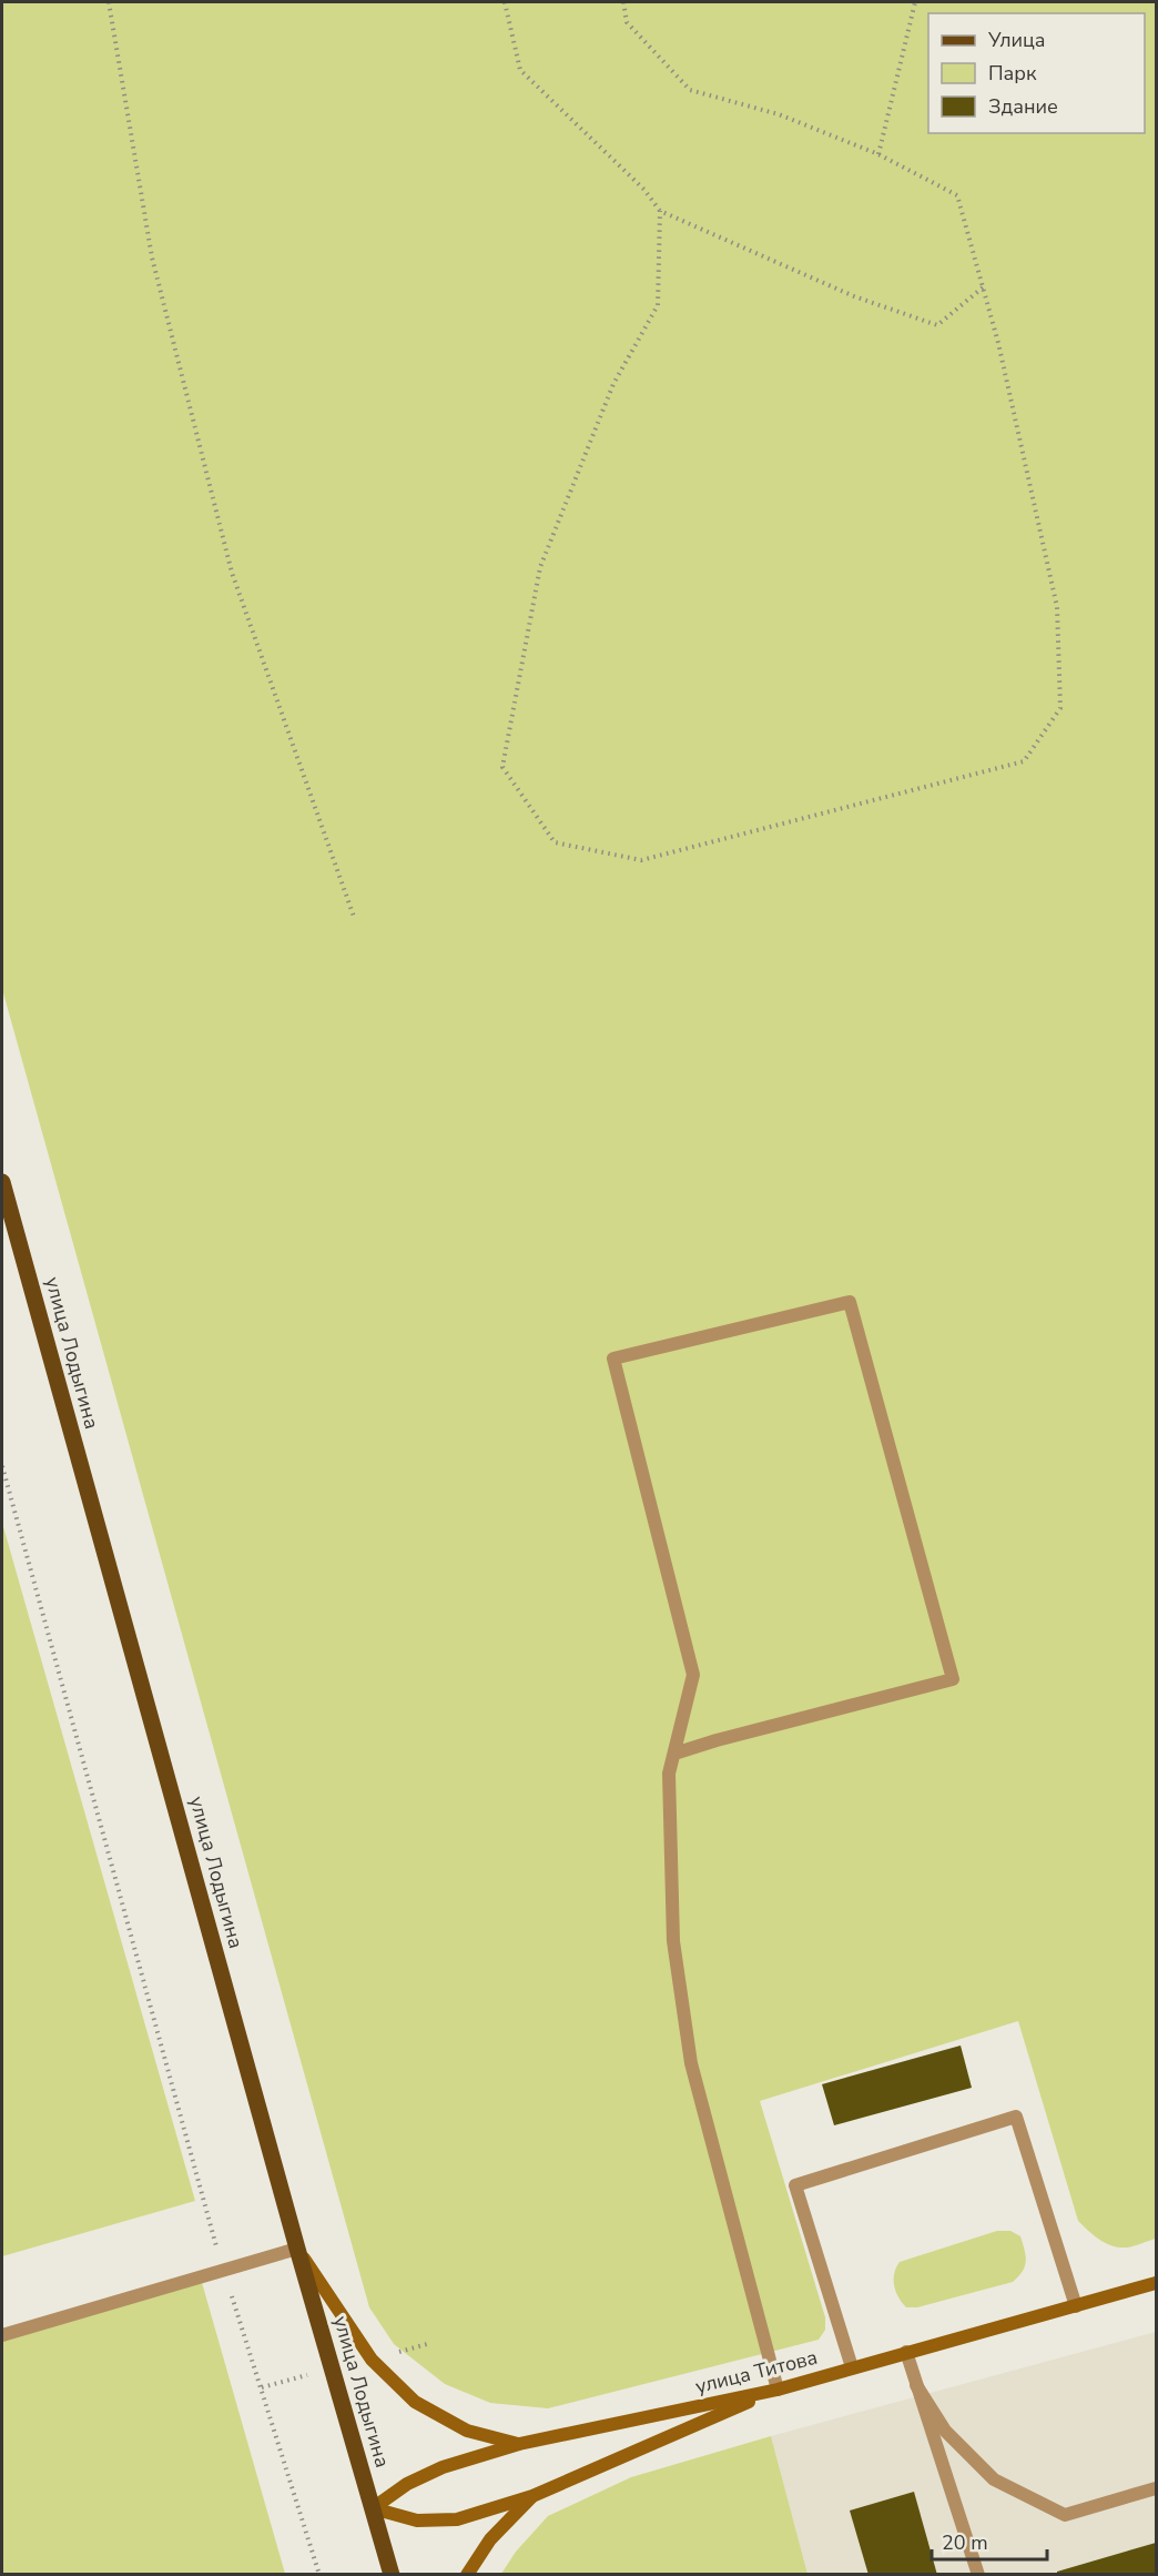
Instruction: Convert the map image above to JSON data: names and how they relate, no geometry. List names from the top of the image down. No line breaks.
{"streets":{"main road":["улица Лодыгина","улица Титова"]},"crossings":[["улица Лодыгина","улица Титова"]],"legend":["Улица","Парк","Здание"],"scale_bar":"20 m"}
